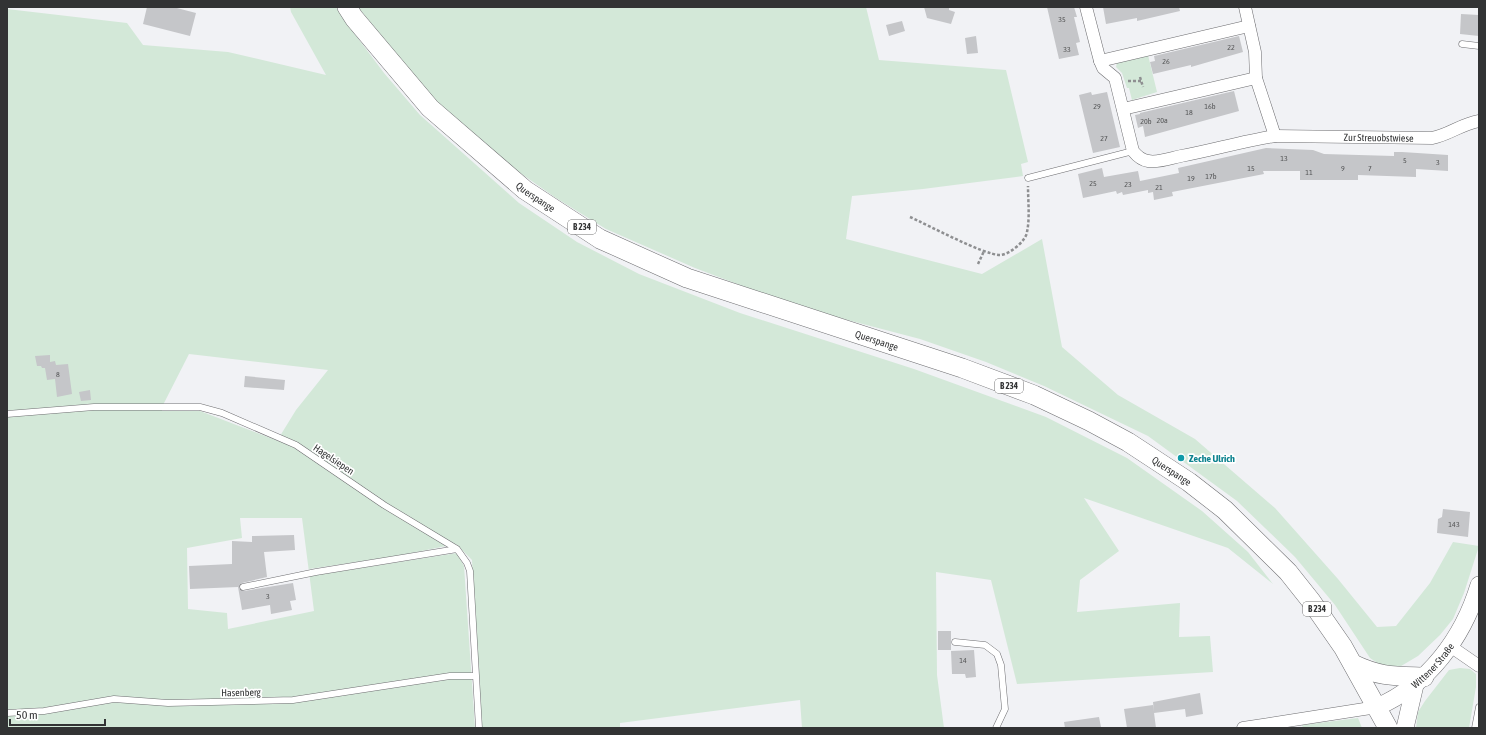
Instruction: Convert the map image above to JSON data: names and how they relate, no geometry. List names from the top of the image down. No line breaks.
{"streets":{"main road":["Querspange","B 234","Wittener Straße"],"street":["Zur Streuobstwiese"],"lane":["Hagelsiepen","Hasenberg"]},"crossings":[["Querspange","B 234"],["Querspange","Wittener Straße"],["B 234","Wittener Straße"],["Hagelsiepen","Hasenberg"]],"places":["Zeche Ulrich"],"house_numbers":["35","22","33","26","29","16b","18","20a","20b","27","13","5","3","15","9","7","11","17b","19","25","23","21","8","143","3","14"],"scale_bar":"50 m"}
